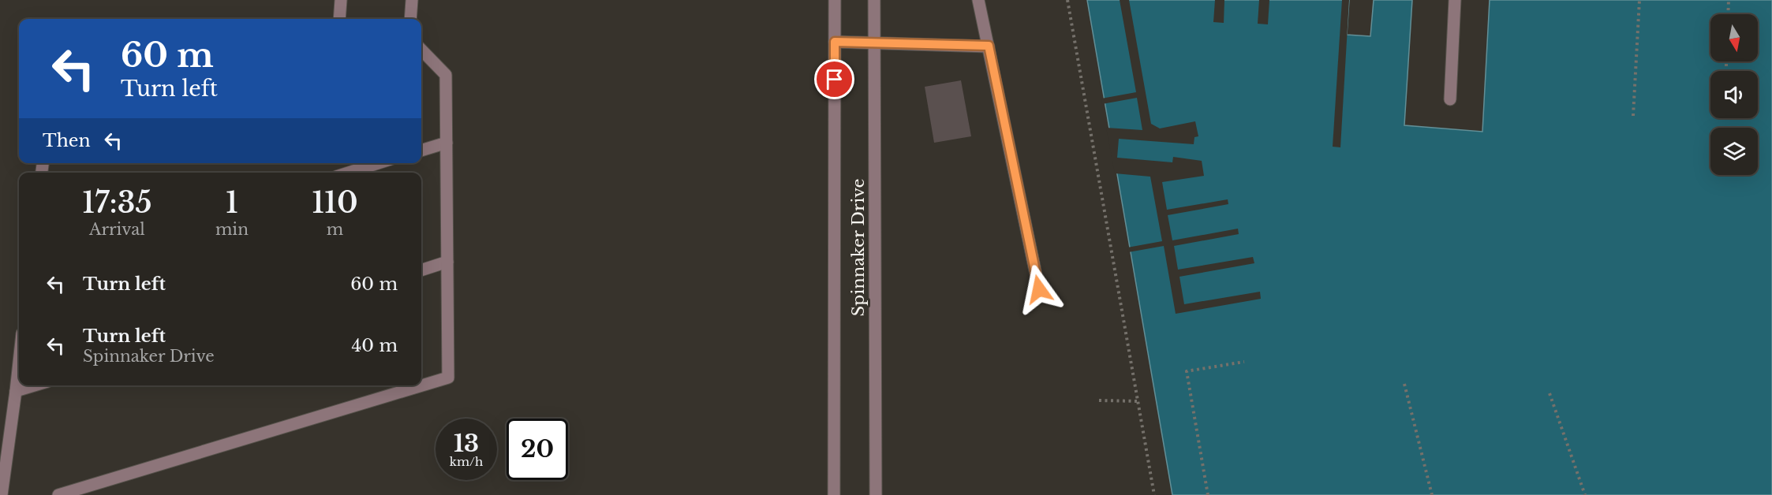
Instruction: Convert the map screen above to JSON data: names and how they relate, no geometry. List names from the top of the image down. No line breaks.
{"streets":{"street":["Spinnaker Drive"]},"north":"bottom","page":{"turn":["60 m","Turn left"],"then":"Then","eta":["17:35","Arrival","1","min","110","m"],"list":[{"name":"Turn left","value":"60 m"},{"name":"Turn left","note":"Spinnaker Drive","value":"40 m"}],"speed":"13 km/h","limit":"20"}}
